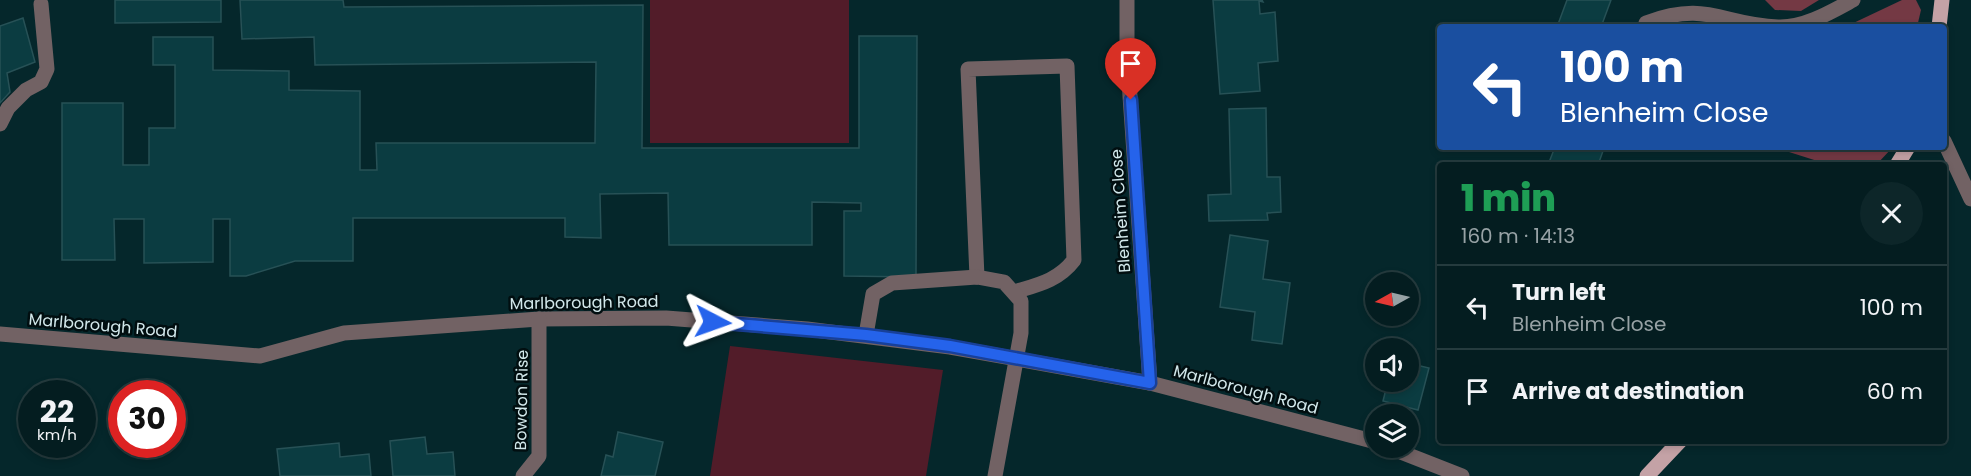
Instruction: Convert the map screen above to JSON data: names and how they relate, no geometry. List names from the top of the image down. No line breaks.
{"streets":{"street":["Blenheim Close","Marlborough Road","Bowdon Rise"]},"crossings":[["Blenheim Close","Marlborough Road"],["Marlborough Road","Bowdon Rise"]],"north":"left","page":{"turn":["100 m","Blenheim Close"],"heading":["1 min","160 m · 14:13"],"list":[{"name":"Turn left","note":"Blenheim Close","value":"100 m"},{"name":"Arrive at destination","value":"60 m"}],"speed":"22 km/h","limit":"30"}}
